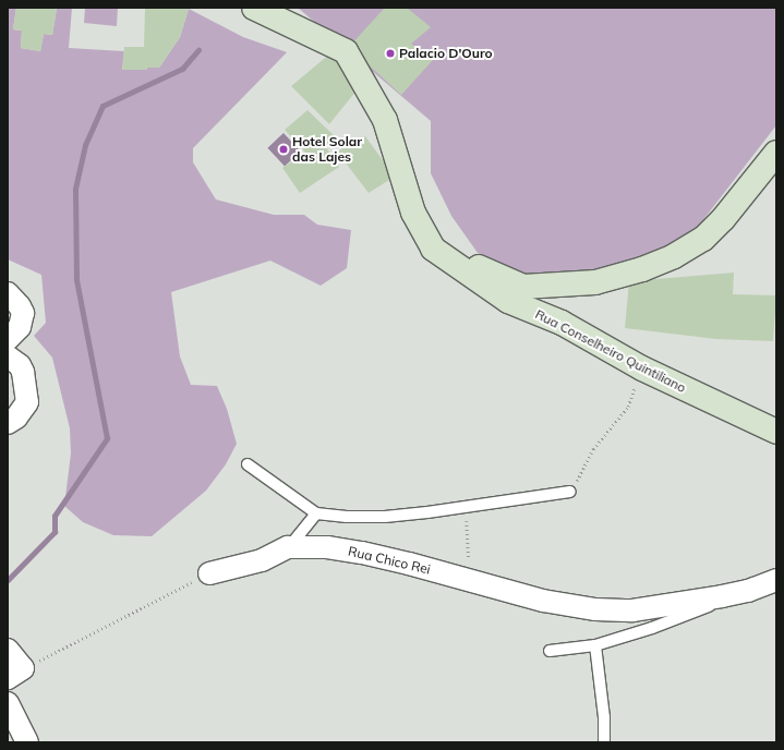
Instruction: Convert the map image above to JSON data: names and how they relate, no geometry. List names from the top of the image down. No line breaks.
{"streets":{"main road":["Rua Conselheiro Quintiliano"],"street":["Rua Chico Rei"]},"places":["Palacio D'Ouro","Hotel Solar das Lajes"]}
